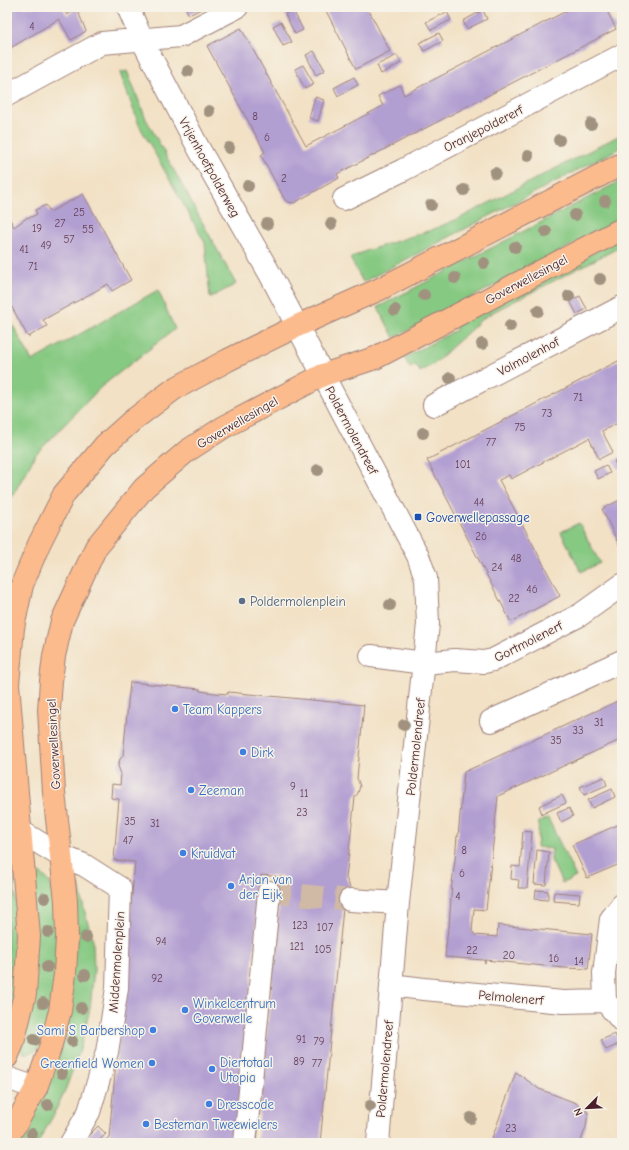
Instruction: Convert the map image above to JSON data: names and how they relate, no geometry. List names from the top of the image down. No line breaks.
{"streets":{"main road":["Goverwellesingel"],"street":["Oranjepoldererf","Vrijenhoefpolderweg","Volmolenhof","Poldermolendreef","Gortmolenerf","Middenmolenplein","Pelmolenerf"]},"crossings":[["Vrijenhoefpolderweg","Goverwellesingel"],["Vrijenhoefpolderweg","Poldermolendreef"],["Goverwellesingel","Poldermolendreef"],["Goverwellesingel","Middenmolenplein"],["Poldermolendreef","Gortmolenerf"],["Poldermolendreef","Pelmolenerf"]],"places":{"transit":["Goverwellepassage"],"other":["Poldermolenplein","Team Kappers","Dirk","Zeeman","Kruidvat","Arjan van der Eijk","Winkelcentrum Goverwelle","Sami S Barbershop","Greenfield Women","Diertotaal Utopia","Dresscode","Besteman Tweewielers"]},"house_numbers":["4","8","6","2","25","27","19","55","57","49","41","71","71","73","75","77","101","44","26","48","24","46","22","31","33","35","9","11","23","35","31","47","8","6","4","123","107","94","121","105","22","20","16","14","92","91","79","89","77","23"],"north":"bottom left"}
